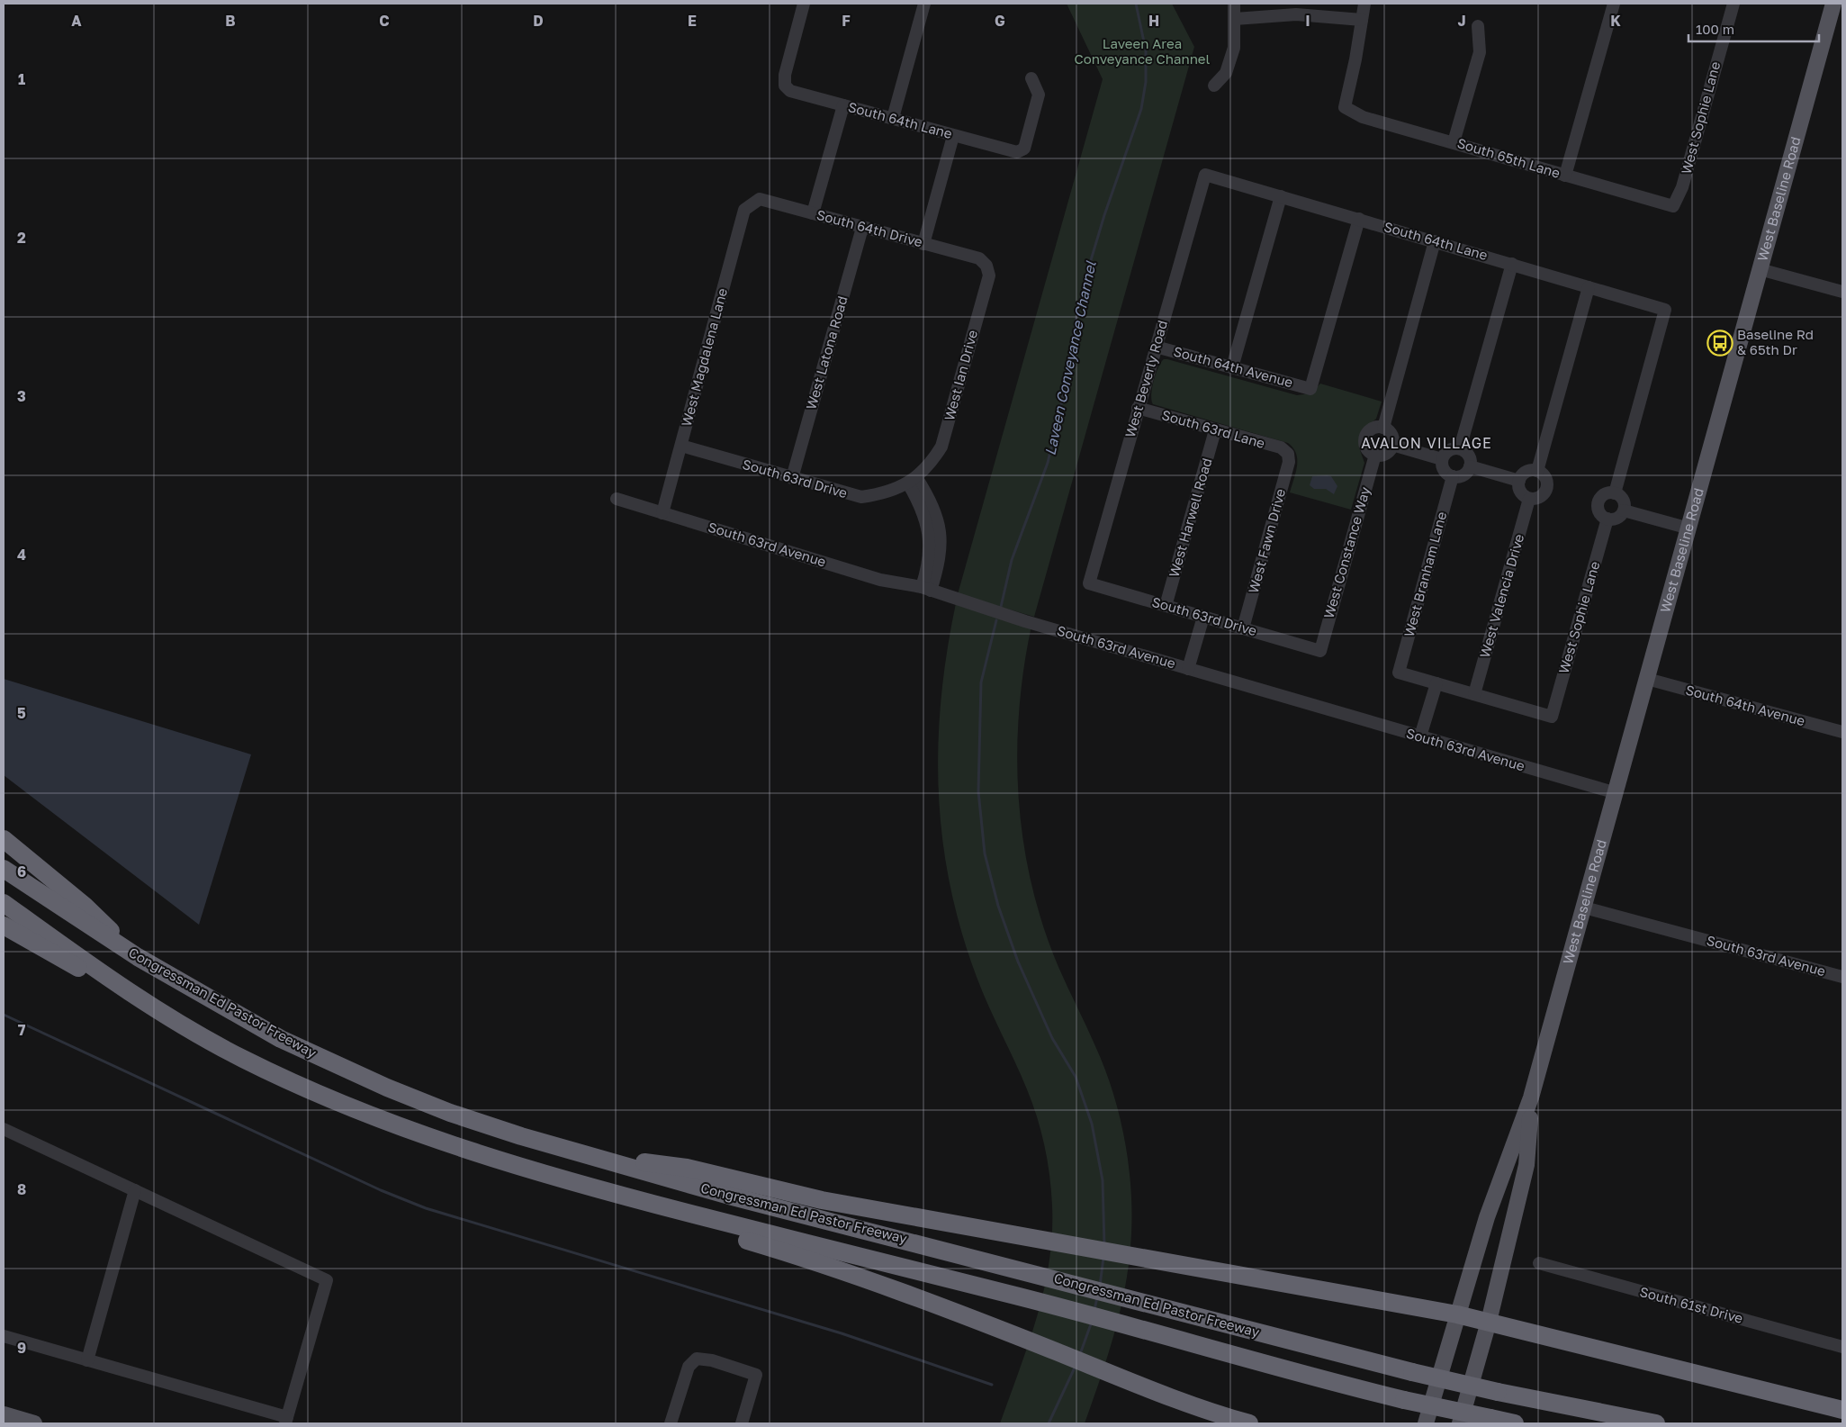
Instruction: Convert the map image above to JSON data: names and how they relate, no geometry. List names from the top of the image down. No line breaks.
{"streets":{"highway":["Congressman Ed Pastor Freeway"],"main road":["West Baseline Road"],"street":["West Sophie Lane","South 64th Lane","South 65th Lane","South 64th Drive","West Latona Road","West Magdalena Lane","South 64th Avenue","West Ian Drive","West Beverly Road","South 63rd Lane","South 63rd Drive","West Harwell Road","West Fawn Drive","South 63rd Avenue","West Constance Way","West Branham Lane","West Valencia Drive","South 61st Drive"]},"crossings":[["West Sophie Lane","South 64th Lane"],["West Sophie Lane","South 65th Lane"],["West Sophie Lane","West Valencia Drive"],["South 64th Lane","South 64th Avenue"],["South 64th Lane","West Beverly Road"],["West Baseline Road","South 64th Avenue"],["West Baseline Road","South 63rd Avenue"],["South 64th Drive","West Latona Road"],["South 64th Drive","West Magdalena Lane"],["South 64th Drive","West Ian Drive"],["West Latona Road","South 63rd Drive"],["West Magdalena Lane","South 63rd Drive"],["West Magdalena Lane","South 63rd Avenue"],["South 64th Avenue","West Beverly Road"],["West Ian Drive","South 63rd Drive"],["West Beverly Road","South 63rd Lane"],["West Beverly Road","South 63rd Drive"],["South 63rd Lane","West Harwell Road"],["South 63rd Lane","West Fawn Drive"],["South 63rd Drive","West Harwell Road"],["South 63rd Drive","West Fawn Drive"],["South 63rd Drive","West Constance Way"]],"districts":["AVALON VILLAGE"],"water":["Laveen Conveyance Channel"],"parks":["Laveen Area Conveyance Channel"],"places":{"bus stop":["Baseline Rd & 65th Dr"]},"scale_bar":"100 m","grid":{"columns":["A","B","C","D","E","F","G","H","I","J","K"],"rows":["1","2","3","4","5","6","7","8","9"]}}
